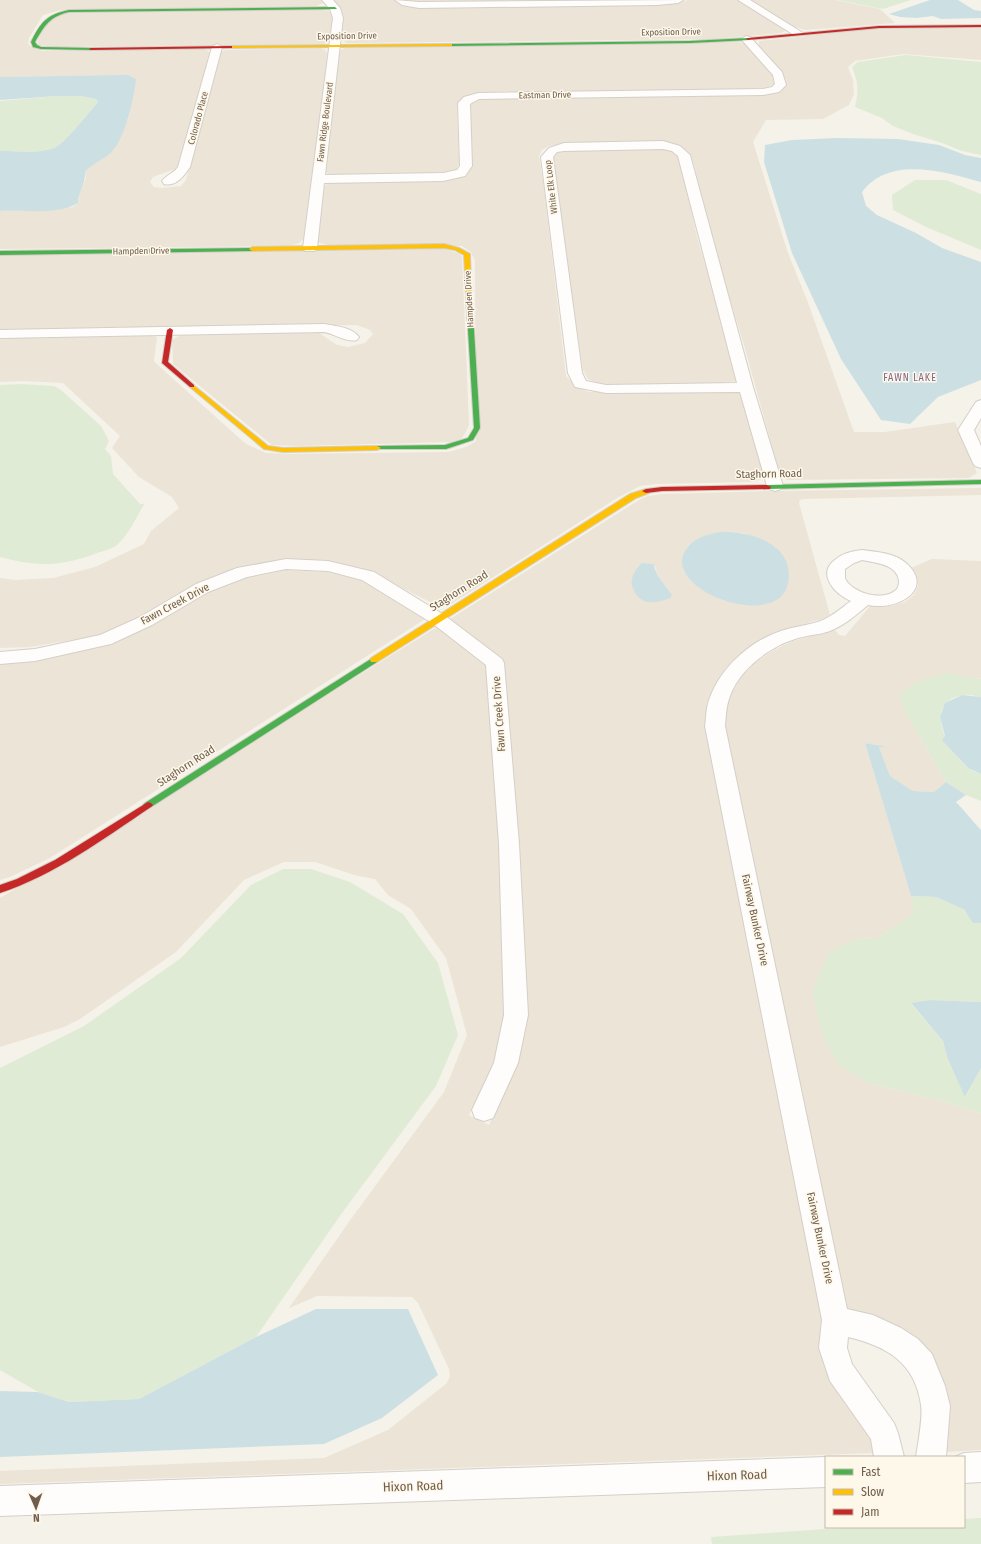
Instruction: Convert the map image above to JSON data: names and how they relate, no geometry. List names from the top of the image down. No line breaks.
{"streets":{"street":["Exposition Drive","Eastman Drive","Colorado Place","Fawn Ridge Boulevard","White Elk Loop","Hampden Drive","Staghorn Road","Fawn Creek Drive","Fairway Bunker Drive","Hixon Road"]},"crossings":[["Exposition Drive","Eastman Drive"],["Exposition Drive","Colorado Place"],["Exposition Drive","Fawn Ridge Boulevard"],["Eastman Drive","Fawn Ridge Boulevard"],["Fawn Ridge Boulevard","Hampden Drive"],["White Elk Loop","Staghorn Road"],["Staghorn Road","Fawn Creek Drive"]],"districts":["FAWN LAKE"],"legend":["Fast","Slow","Jam"],"north":"bottom"}
